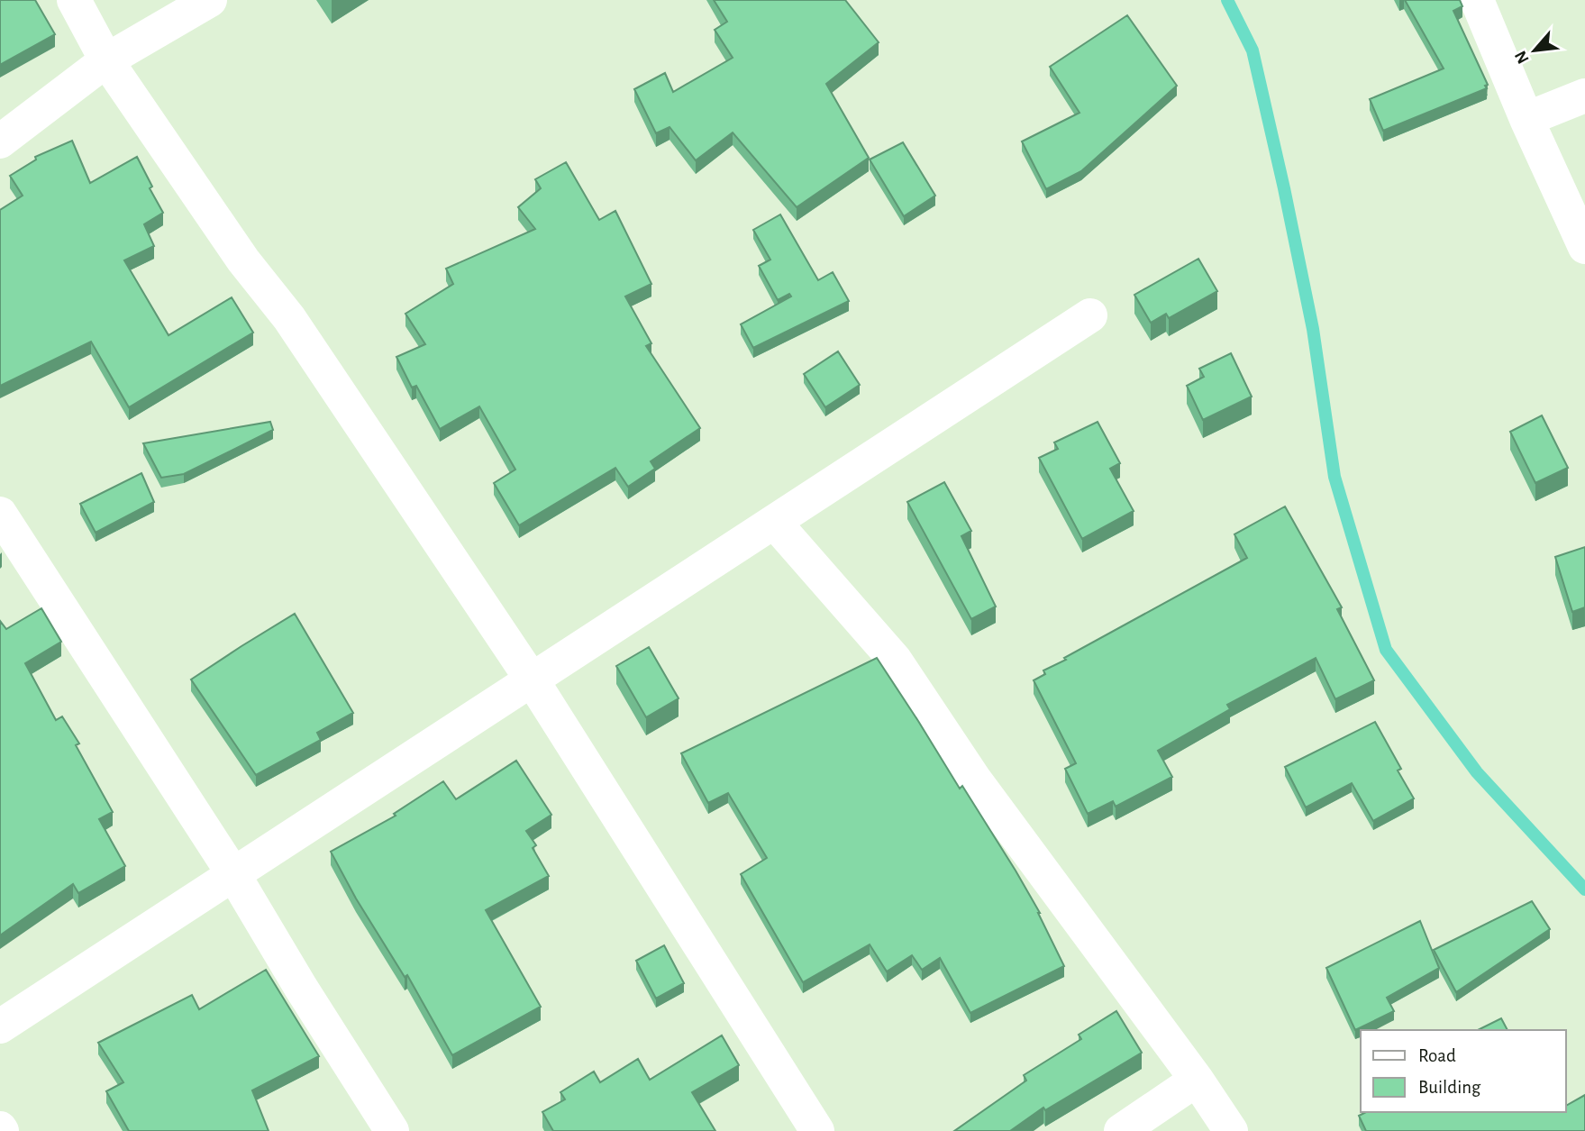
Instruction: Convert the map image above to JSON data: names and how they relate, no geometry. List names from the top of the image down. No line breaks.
{"legend":["Road","Building"],"north":"bottom left"}
